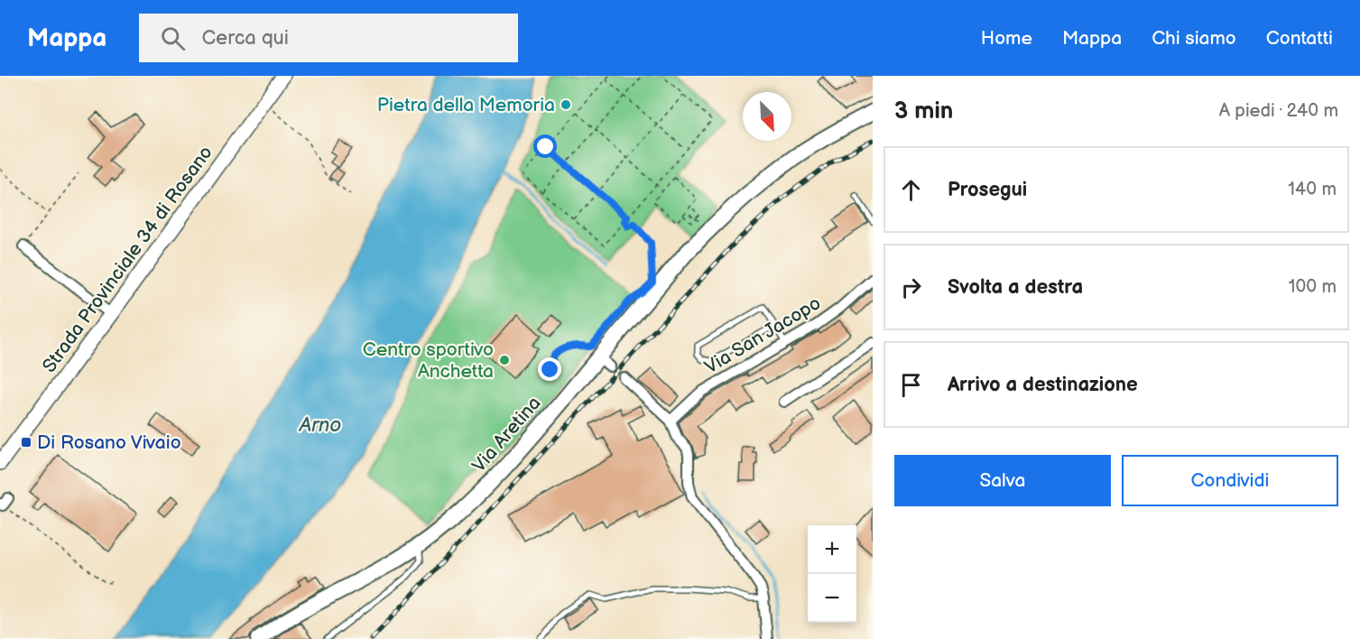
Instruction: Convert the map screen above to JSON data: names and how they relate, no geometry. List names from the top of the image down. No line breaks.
{"streets":{"main road":["Strada Provinciale 34 di Rosano","Via Aretina"],"street":["Via San Jacopo"]},"water":["Arno"],"places":{"other":["Pietra della Memoria","Centro sportivo Anchetta"],"transit":["Di Rosano Vivaio"]},"north":"bottom right","page":{"header":"Mappa","search":"Cerca qui","nav":["Home","Mappa","Chi siamo","Contatti"],"heading":["3 min","A piedi · 240 m"],"list":[["Prosegui","140 m"],["Svolta a destra","100 m"],"Arrivo a destinazione"],"buttons":["Salva","Condividi"],"map_buttons":["+","−"]}}
